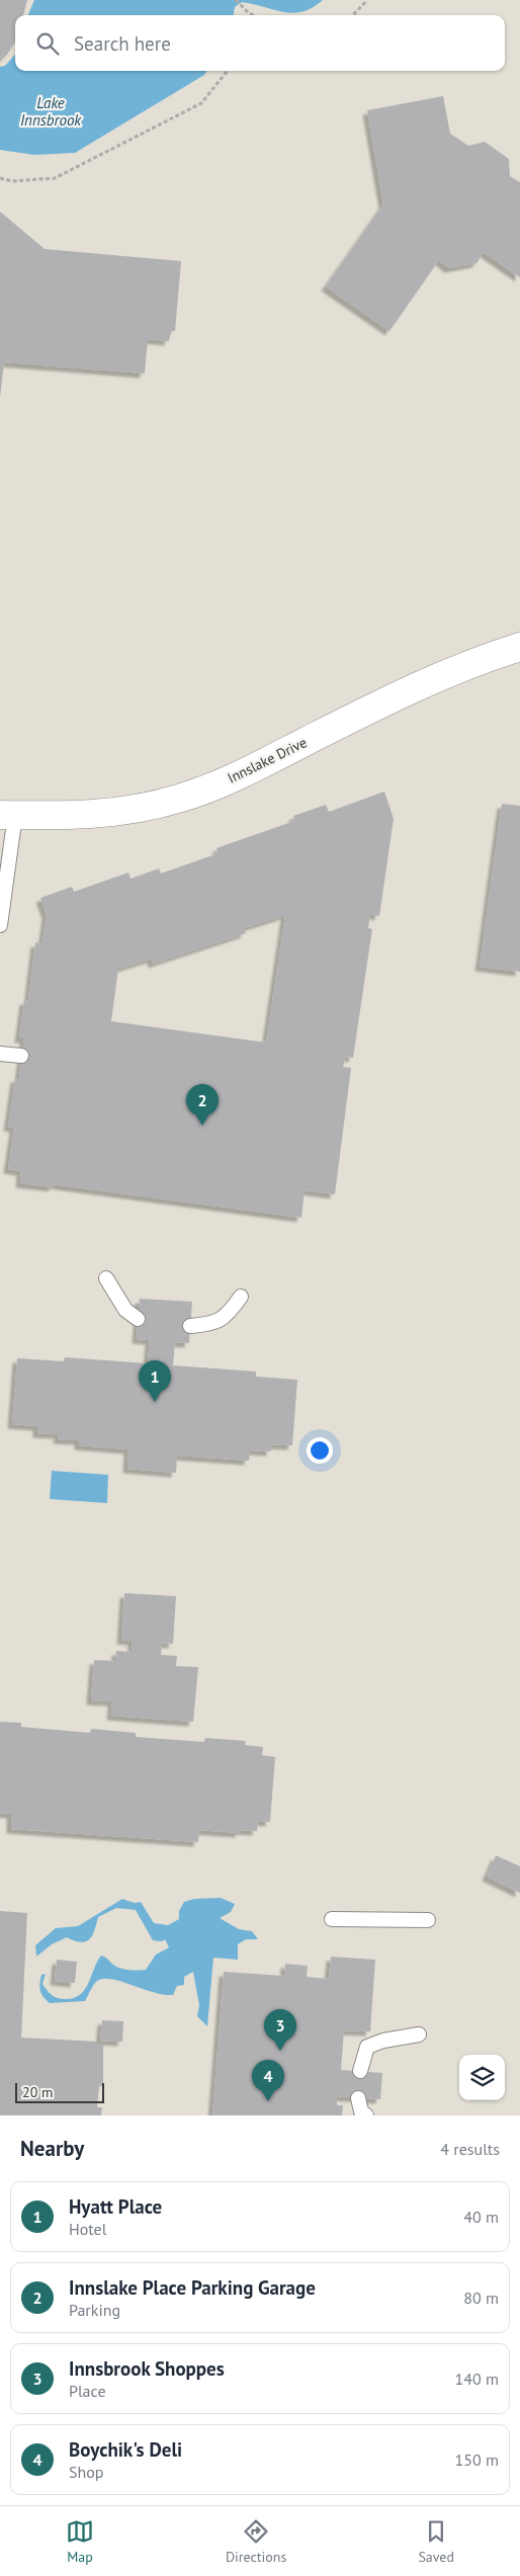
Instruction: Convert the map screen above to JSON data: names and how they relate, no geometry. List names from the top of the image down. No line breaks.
{"streets":{"street":["Innslake Drive"]},"water":["Lake Innsbrook"],"scale_bar":"20 m","page":{"search":"Search here","pins":["2","1","3","4"],"scale":"20 m","heading":["Nearby","4 results"],"list":[{"mark":"1","name":"Hyatt Place","note":"Hotel","value":"40 m"},{"mark":"2","name":"Innslake Place Parking Garage","note":"Parking","value":"80 m"},{"mark":"3","name":"Innsbrook Shoppes","note":"Place","value":"140 m"},{"mark":"4","name":"Boychik's Deli","note":"Shop","value":"150 m"}],"nav":["Map","Directions","Saved"]}}
